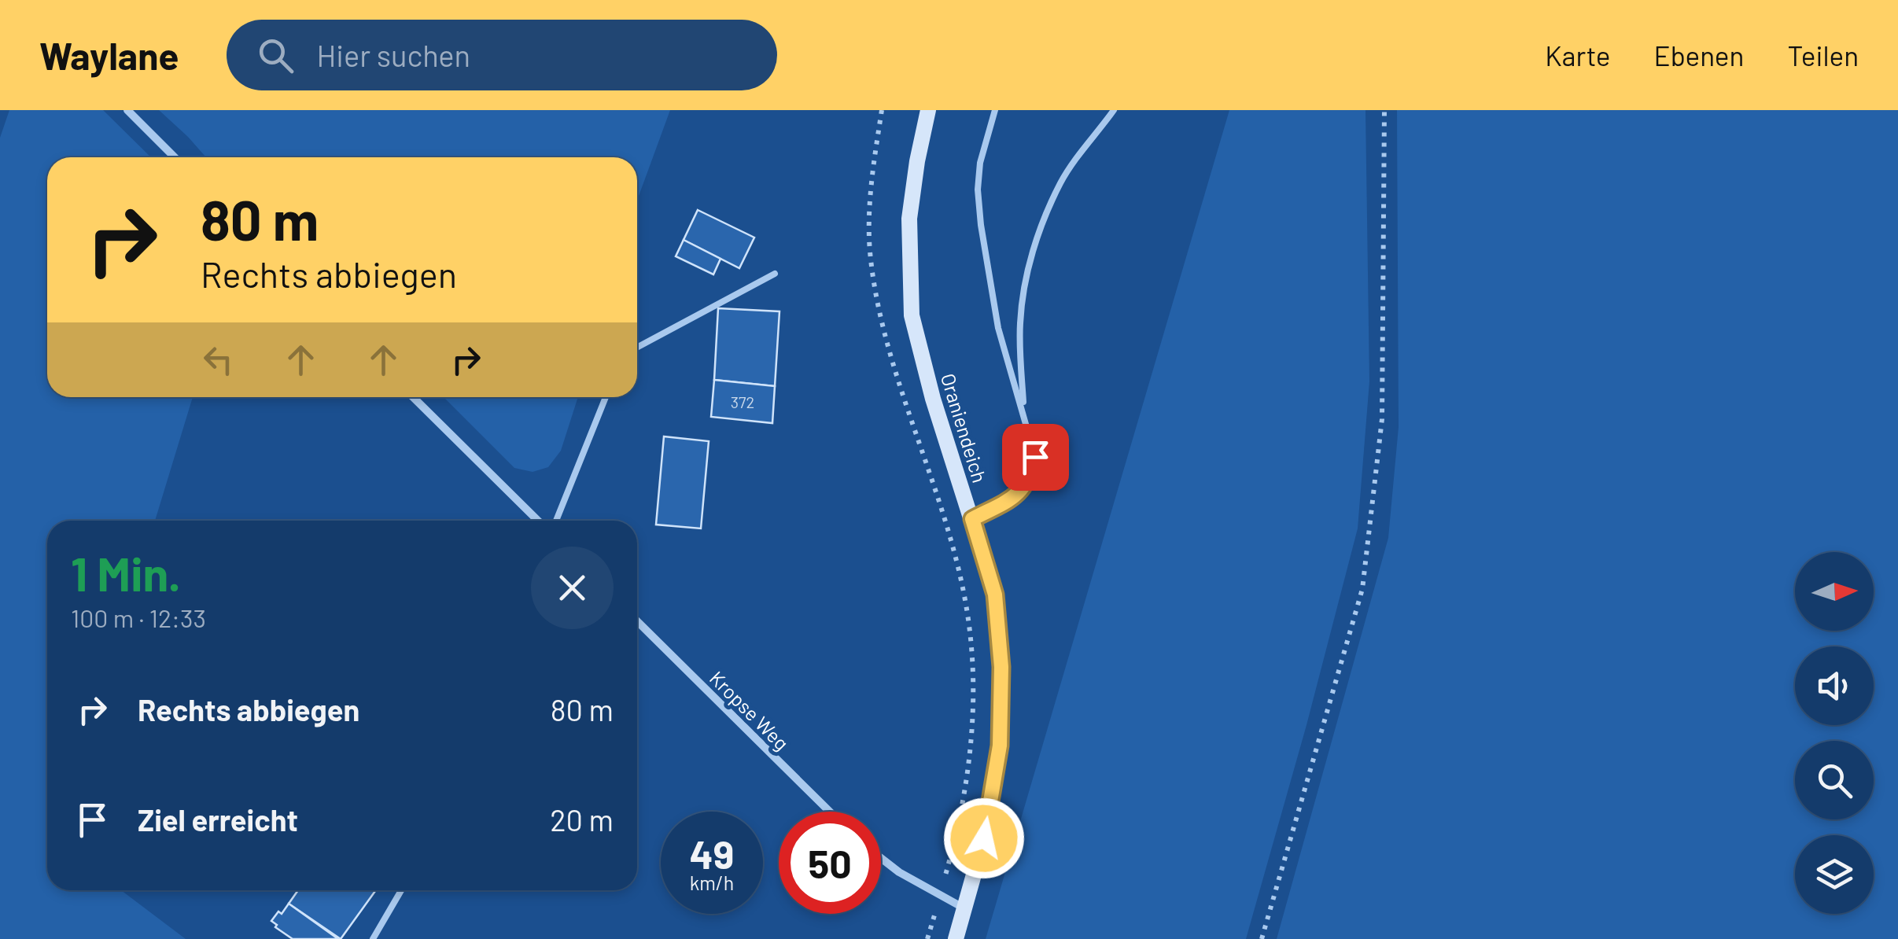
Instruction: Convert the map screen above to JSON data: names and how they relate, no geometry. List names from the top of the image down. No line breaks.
{"streets":{"main road":["Oraniendeich"],"street":["Kropse Weg"]},"house_numbers":["372"],"north":"right","page":{"header":"Waylane","search":"Hier suchen","nav":["Karte","Ebenen","Teilen"],"turn":["80 m","Rechts abbiegen"],"heading":["1 Min.","100 m · 12:33"],"list":[{"name":"Rechts abbiegen","value":"80 m"},{"name":"Ziel erreicht","value":"20 m"}],"speed":"49 km/h","limit":"50"}}
